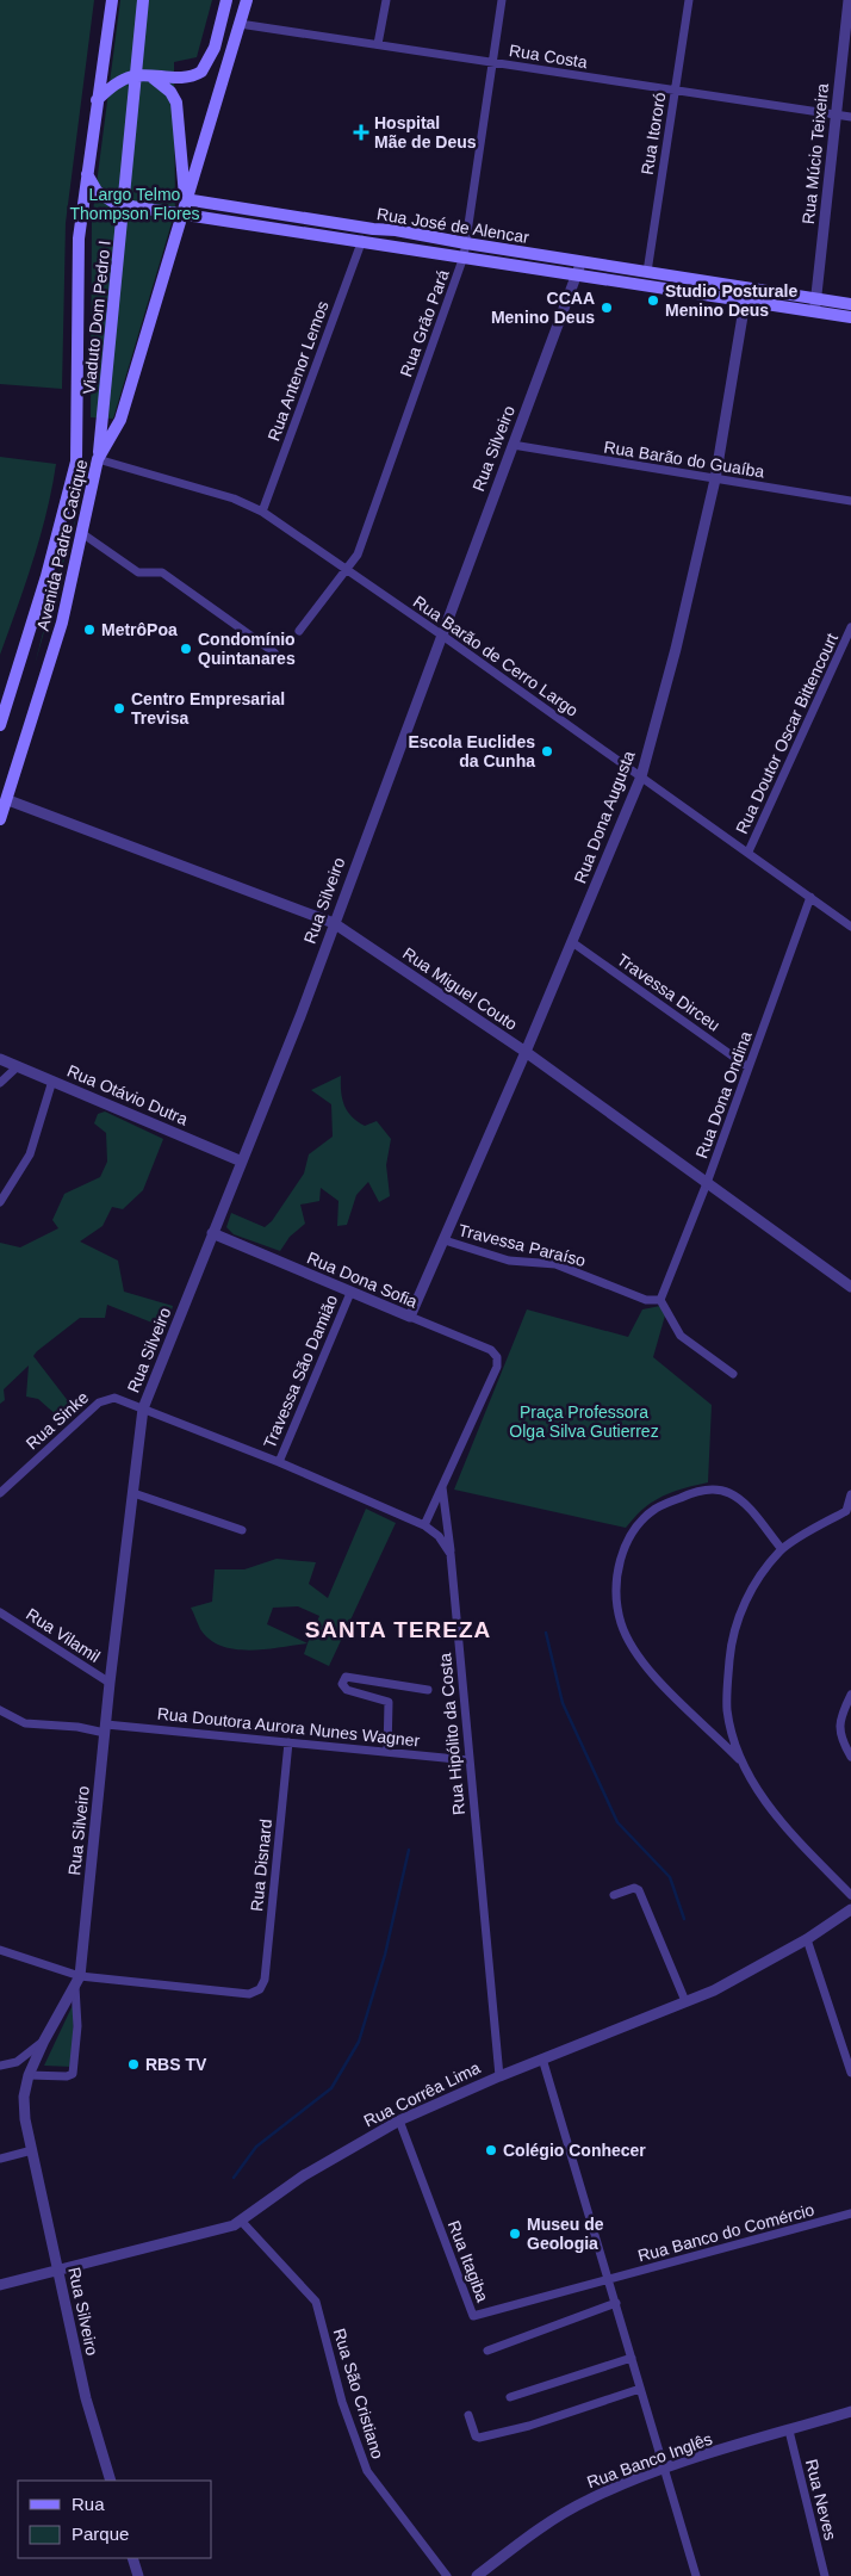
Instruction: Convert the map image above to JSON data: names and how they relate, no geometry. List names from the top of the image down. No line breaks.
{"streets":{"main road":["Rua José de Alencar","Viaduto Dom Pedro I","Avenida Padre Cacique"],"street":["Rua Costa","Rua Itororó","Rua Múcio Teixeira","Rua Grão Pará","Rua Antenor Lemos","Rua Silveiro","Rua Barão do Guaíba","Rua Barão de Cerro Largo","Rua Doutor Oscar Bittencourt","Rua Dona Augusta","Rua Miguel Couto","Travessa Dirceu","Rua Otávio Dutra","Rua Dona Ondina","Travessa Paraíso","Rua Dona Sofia","Travessa São Damião","Rua Sinke","Rua Vilamil","Rua Doutora Aurora Nunes Wagner","Rua Hipólito da Costa","Rua Disnard","Rua Corrêa Lima","Rua Banco do Comércio","Rua Itagiba","Rua São Cristiano","Rua Banco Inglês","Rua Neves"]},"crossings":[["Rua Costa","Rua Itororó"],["Rua Costa","Rua Múcio Teixeira"],["Rua Costa","Rua Grão Pará"],["Rua Costa","Avenida Padre Cacique"],["Rua Itororó","Rua José de Alencar"],["Rua Múcio Teixeira","Rua José de Alencar"],["Rua José de Alencar","Rua Grão Pará"],["Rua José de Alencar","Rua Antenor Lemos"],["Rua José de Alencar","Rua Silveiro"],["Rua José de Alencar","Avenida Padre Cacique"],["Rua José de Alencar","Rua Dona Augusta"],["Viaduto Dom Pedro I","Avenida Padre Cacique"],["Viaduto Dom Pedro I","Rua Barão de Cerro Largo"],["Rua Grão Pará","Rua Barão de Cerro Largo"],["Rua Antenor Lemos","Rua Barão de Cerro Largo"],["Rua Silveiro","Rua Barão do Guaíba"],["Rua Silveiro","Rua Barão de Cerro Largo"],["Rua Silveiro","Rua Miguel Couto"],["Rua Silveiro","Rua Otávio Dutra"],["Rua Silveiro","Rua Dona Sofia"],["Rua Silveiro","Rua Sinke"],["Rua Silveiro","Rua Vilamil"],["Rua Silveiro","Rua Doutora Aurora Nunes Wagner"],["Rua Silveiro","Rua Disnard"],["Rua Silveiro","Rua Corrêa Lima"],["Rua Barão do Guaíba","Rua Dona Augusta"],["Avenida Padre Cacique","Rua Barão de Cerro Largo"],["Avenida Padre Cacique","Rua Miguel Couto"],["Rua Barão de Cerro Largo","Rua Doutor Oscar Bittencourt"],["Rua Barão de Cerro Largo","Rua Dona Augusta"],["Rua Barão de Cerro Largo","Rua Dona Ondina"],["Rua Dona Augusta","Rua Miguel Couto"],["Rua Dona Augusta","Travessa Dirceu"],["Rua Dona Augusta","Travessa Paraíso"],["Rua Dona Augusta","Rua Dona Sofia"],["Rua Miguel Couto","Rua Dona Ondina"],["Travessa Dirceu","Rua Dona Ondina"],["Rua Dona Ondina","Travessa Paraíso"],["Rua Dona Sofia","Travessa São Damião"],["Rua Dona Sofia","Rua Hipólito da Costa"],["Rua Doutora Aurora Nunes Wagner","Rua Hipólito da Costa"],["Rua Doutora Aurora Nunes Wagner","Rua Disnard"],["Rua Hipólito da Costa","Rua Corrêa Lima"],["Rua Corrêa Lima","Rua Itagiba"],["Rua Corrêa Lima","Rua São Cristiano"],["Rua Banco do Comércio","Rua Itagiba"],["Rua Banco Inglês","Rua Neves"]],"districts":["SANTA TEREZA"],"parks":["Largo Telmo Thompson Flores","Praça Professora Olga Silva Gutierrez"],"places":{"health":["Hospital Mãe de Deus"],"other":["Studio Posturale Menino Deus","CCAA Menino Deus","MetrôPoa","Condomínio Quintanares","Centro Empresarial Trevisa","Escola Euclides da Cunha","RBS TV","Colégio Conhecer","Museu de Geologia"]},"legend":["Rua","Parque"]}
